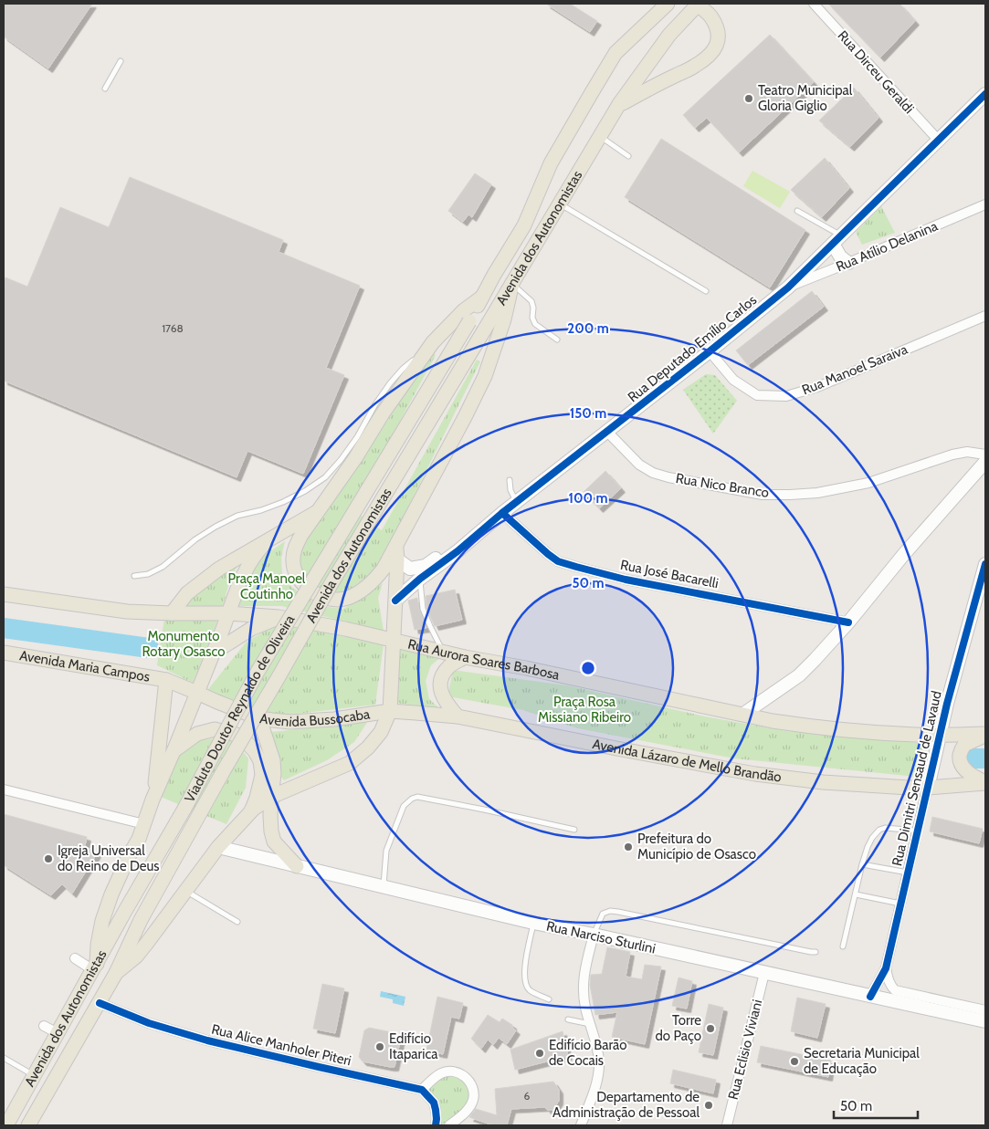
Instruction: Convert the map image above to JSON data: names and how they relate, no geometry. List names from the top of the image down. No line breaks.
{"streets":{"main road":["Avenida dos Autonomistas","Rua Aurora Soares Barbosa","Avenida Maria Campos","Viaduto Doutor Reynaldo de Oliveira","Avenida Bussocaba","Avenida Lázaro de Mello Brandão"],"street":["Rua Dirceu Geraldi","Rua Atílio Delanina","Rua Deputado Emílio Carlos","Rua Manoel Saraiva","Rua Nico Branco","Rua José Bacarelli","Rua Dimitri Sensaud de Lavaud","Rua Narciso Sturlini","Rua Alice Manholer Piteri","Rua Eclisio Viviani"]},"crossings":[["Rua Dirceu Geraldi","Rua Deputado Emílio Carlos"],["Avenida dos Autonomistas","Viaduto Doutor Reynaldo de Oliveira"],["Avenida dos Autonomistas","Rua Alice Manholer Piteri"],["Rua Atílio Delanina","Rua Deputado Emílio Carlos"],["Rua Deputado Emílio Carlos","Rua Manoel Saraiva"],["Rua Deputado Emílio Carlos","Rua Nico Branco"],["Rua Deputado Emílio Carlos","Rua José Bacarelli"],["Rua Aurora Soares Barbosa","Rua Dimitri Sensaud de Lavaud"],["Avenida Maria Campos","Avenida Bussocaba"],["Avenida Bussocaba","Avenida Lázaro de Mello Brandão"],["Avenida Lázaro de Mello Brandão","Rua Dimitri Sensaud de Lavaud"],["Rua Dimitri Sensaud de Lavaud","Rua Narciso Sturlini"],["Rua Narciso Sturlini","Rua Eclisio Viviani"]],"parks":["Praça Manoel Coutinho","Monumento Rotary Osasco","Praça Rosa Missiano Ribeiro"],"places":["Teatro Municipal Gloria Giglio","Prefeitura do Município de Osasco","Igreja Universal do Reino de Deus","Torre do Paço","Edifício Itaparica","Edifício Barão de Cocais","Secretaria Municipal de Educação","Departamento de Administração de Pessoal"],"house_numbers":["1768","6"],"scale_bar":"50 m","rings":["200 m","150 m","100 m","50 m"]}
